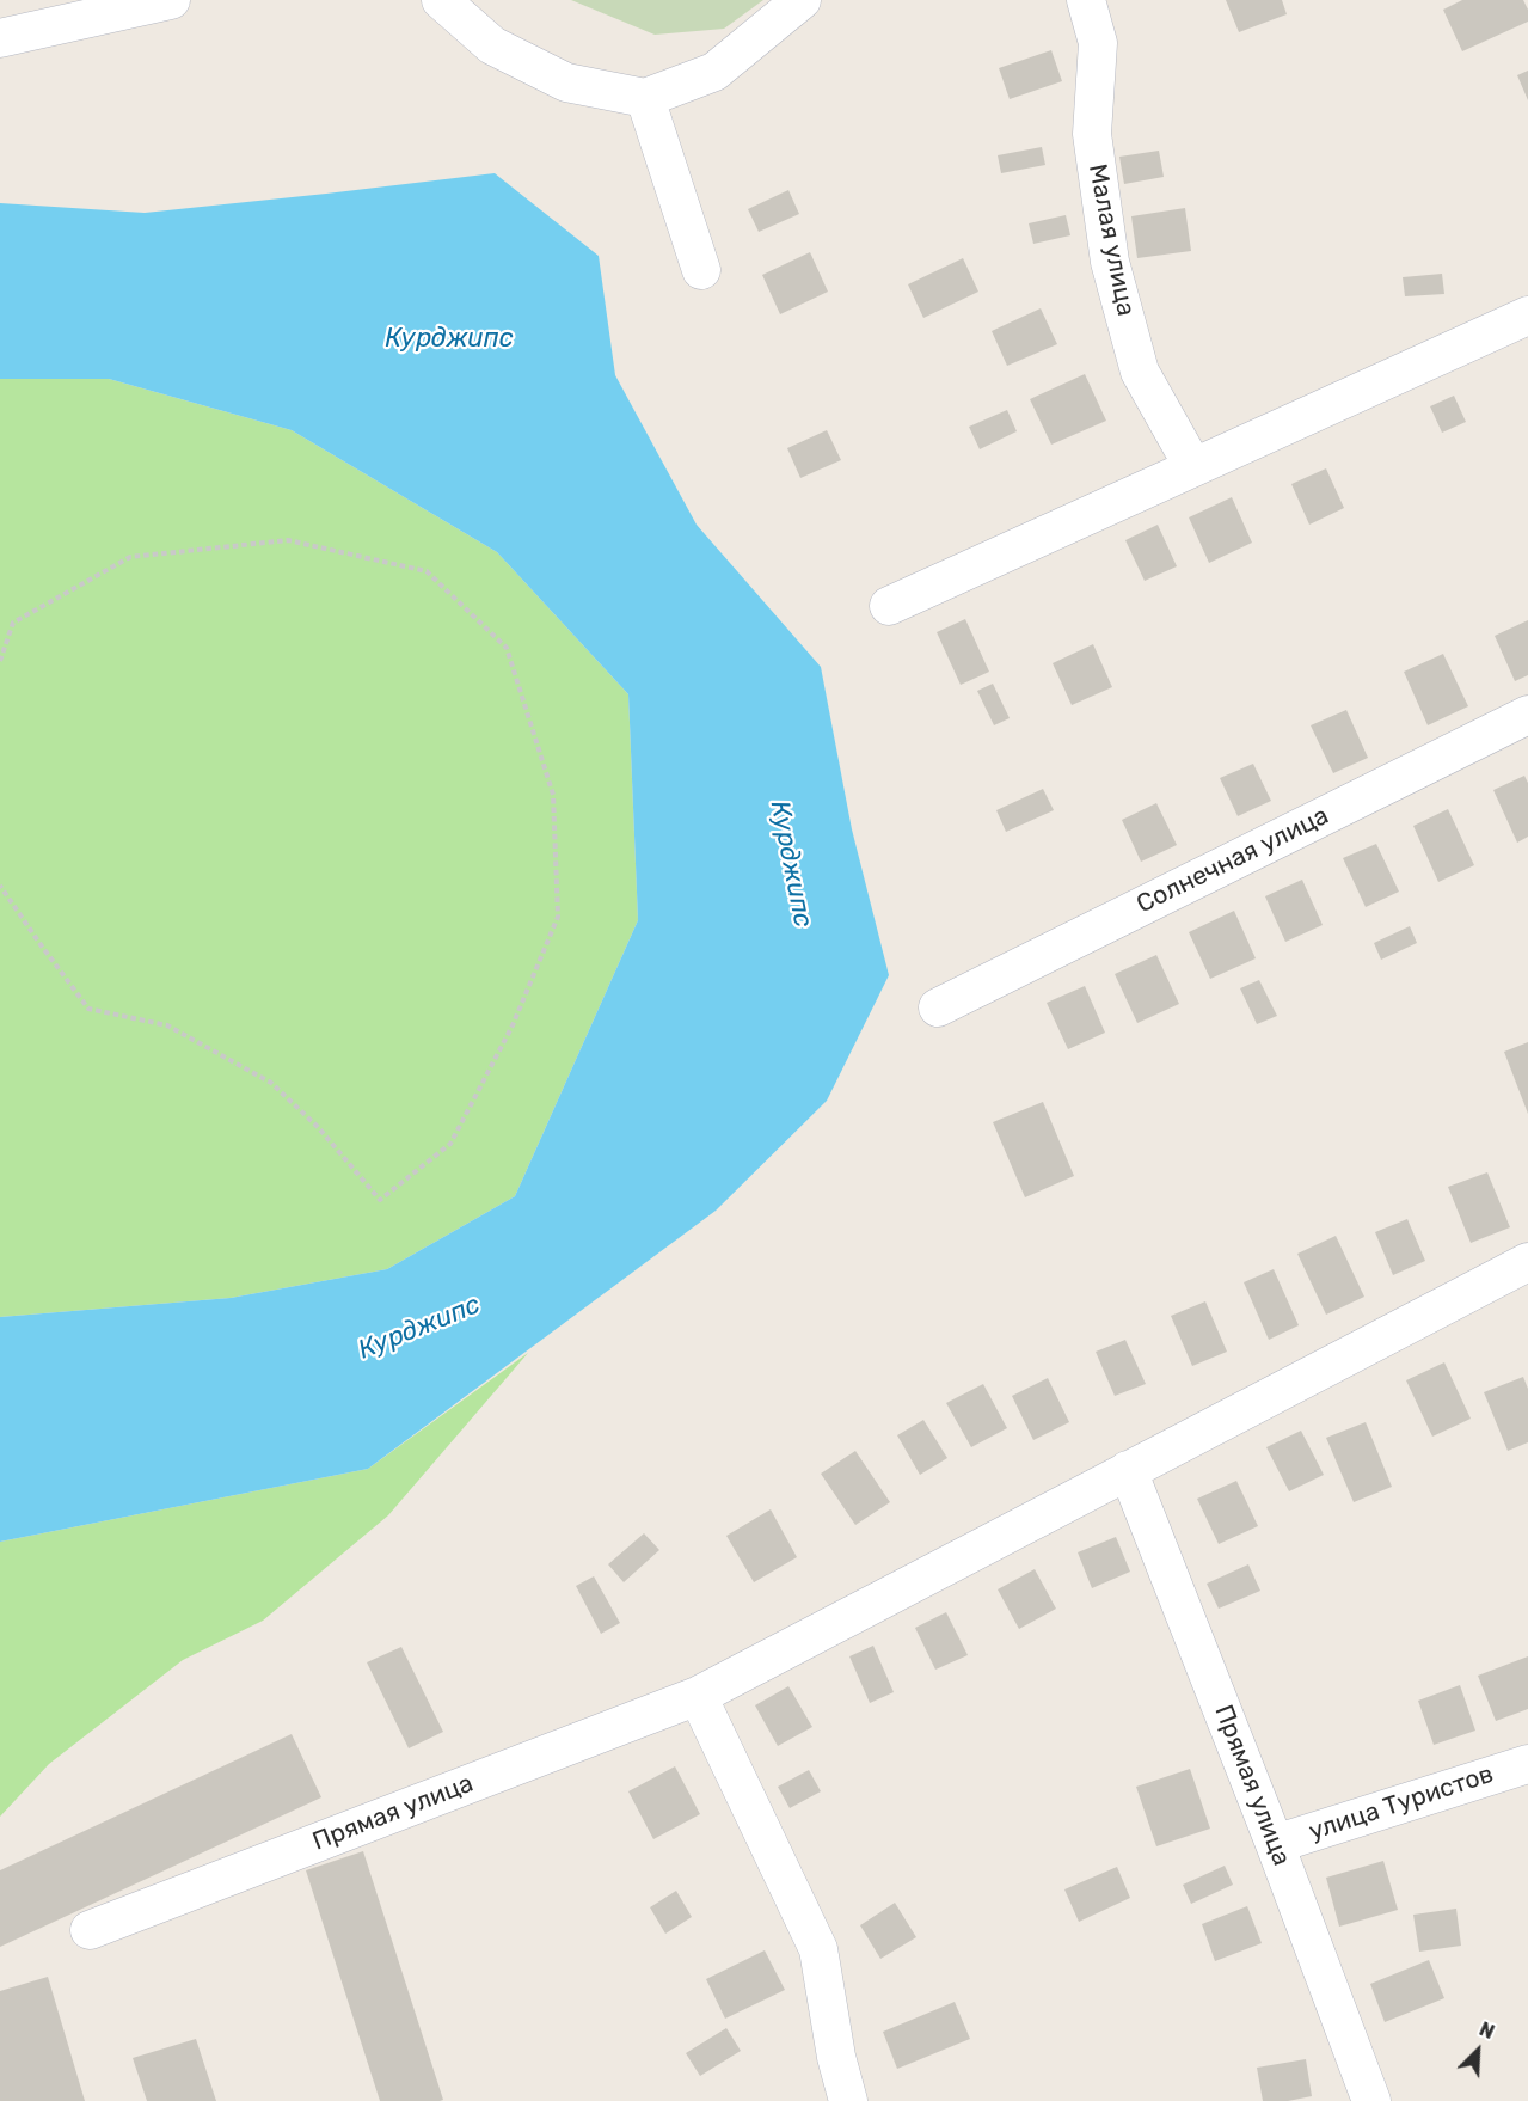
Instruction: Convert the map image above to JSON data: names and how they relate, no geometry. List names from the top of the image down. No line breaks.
{"streets":{"street":["Малая улица","Солнечная улица","Прямая улица","улица Туристов"]},"crossings":[["Прямая улица","улица Туристов"]],"water":["Курджипс"],"north":"top right"}
